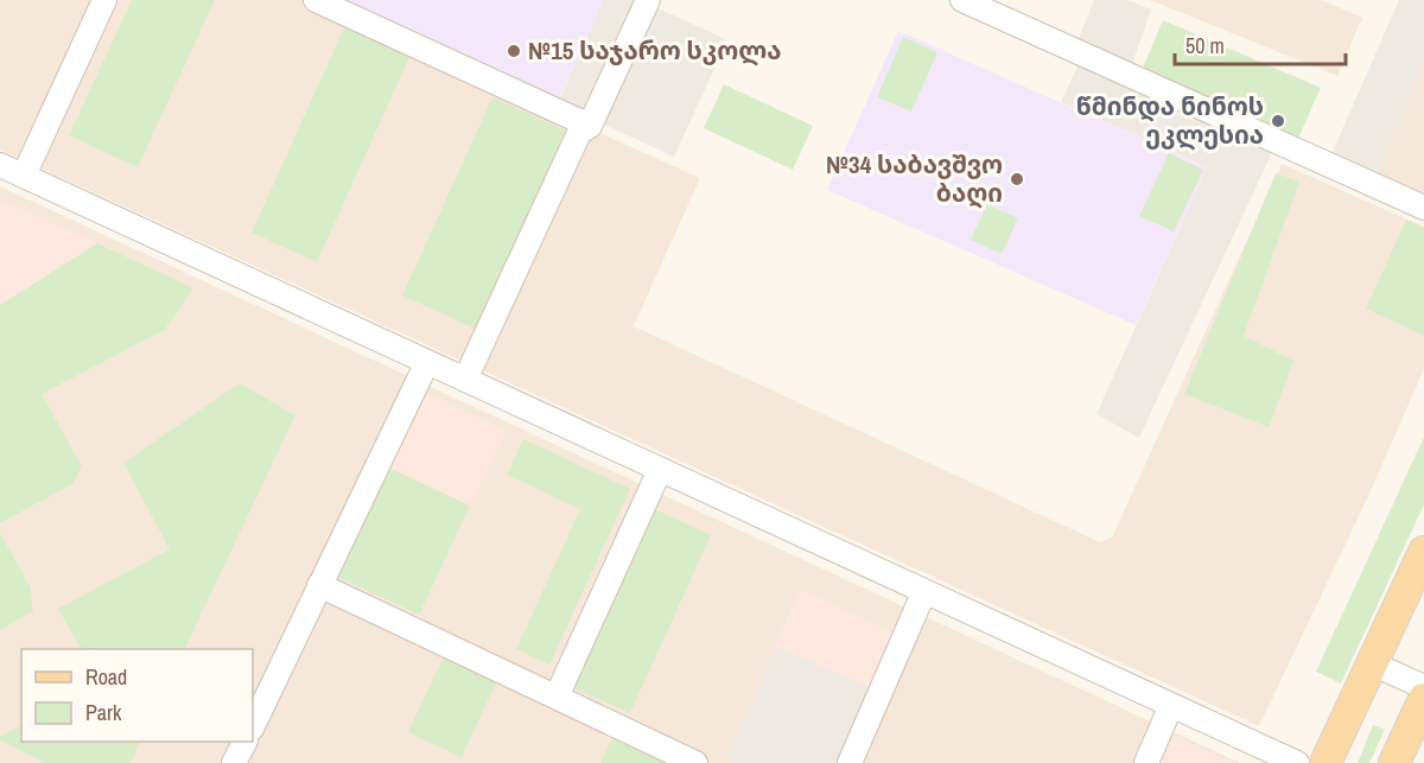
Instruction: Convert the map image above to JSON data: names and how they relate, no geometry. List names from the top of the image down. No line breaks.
{"places":["№15 საჯარო სკოლა","წმინდა ნინოს ეკლესია","№34 საბავშვო ბაღი"],"legend":["Road","Park"],"scale_bar":"50 m"}
